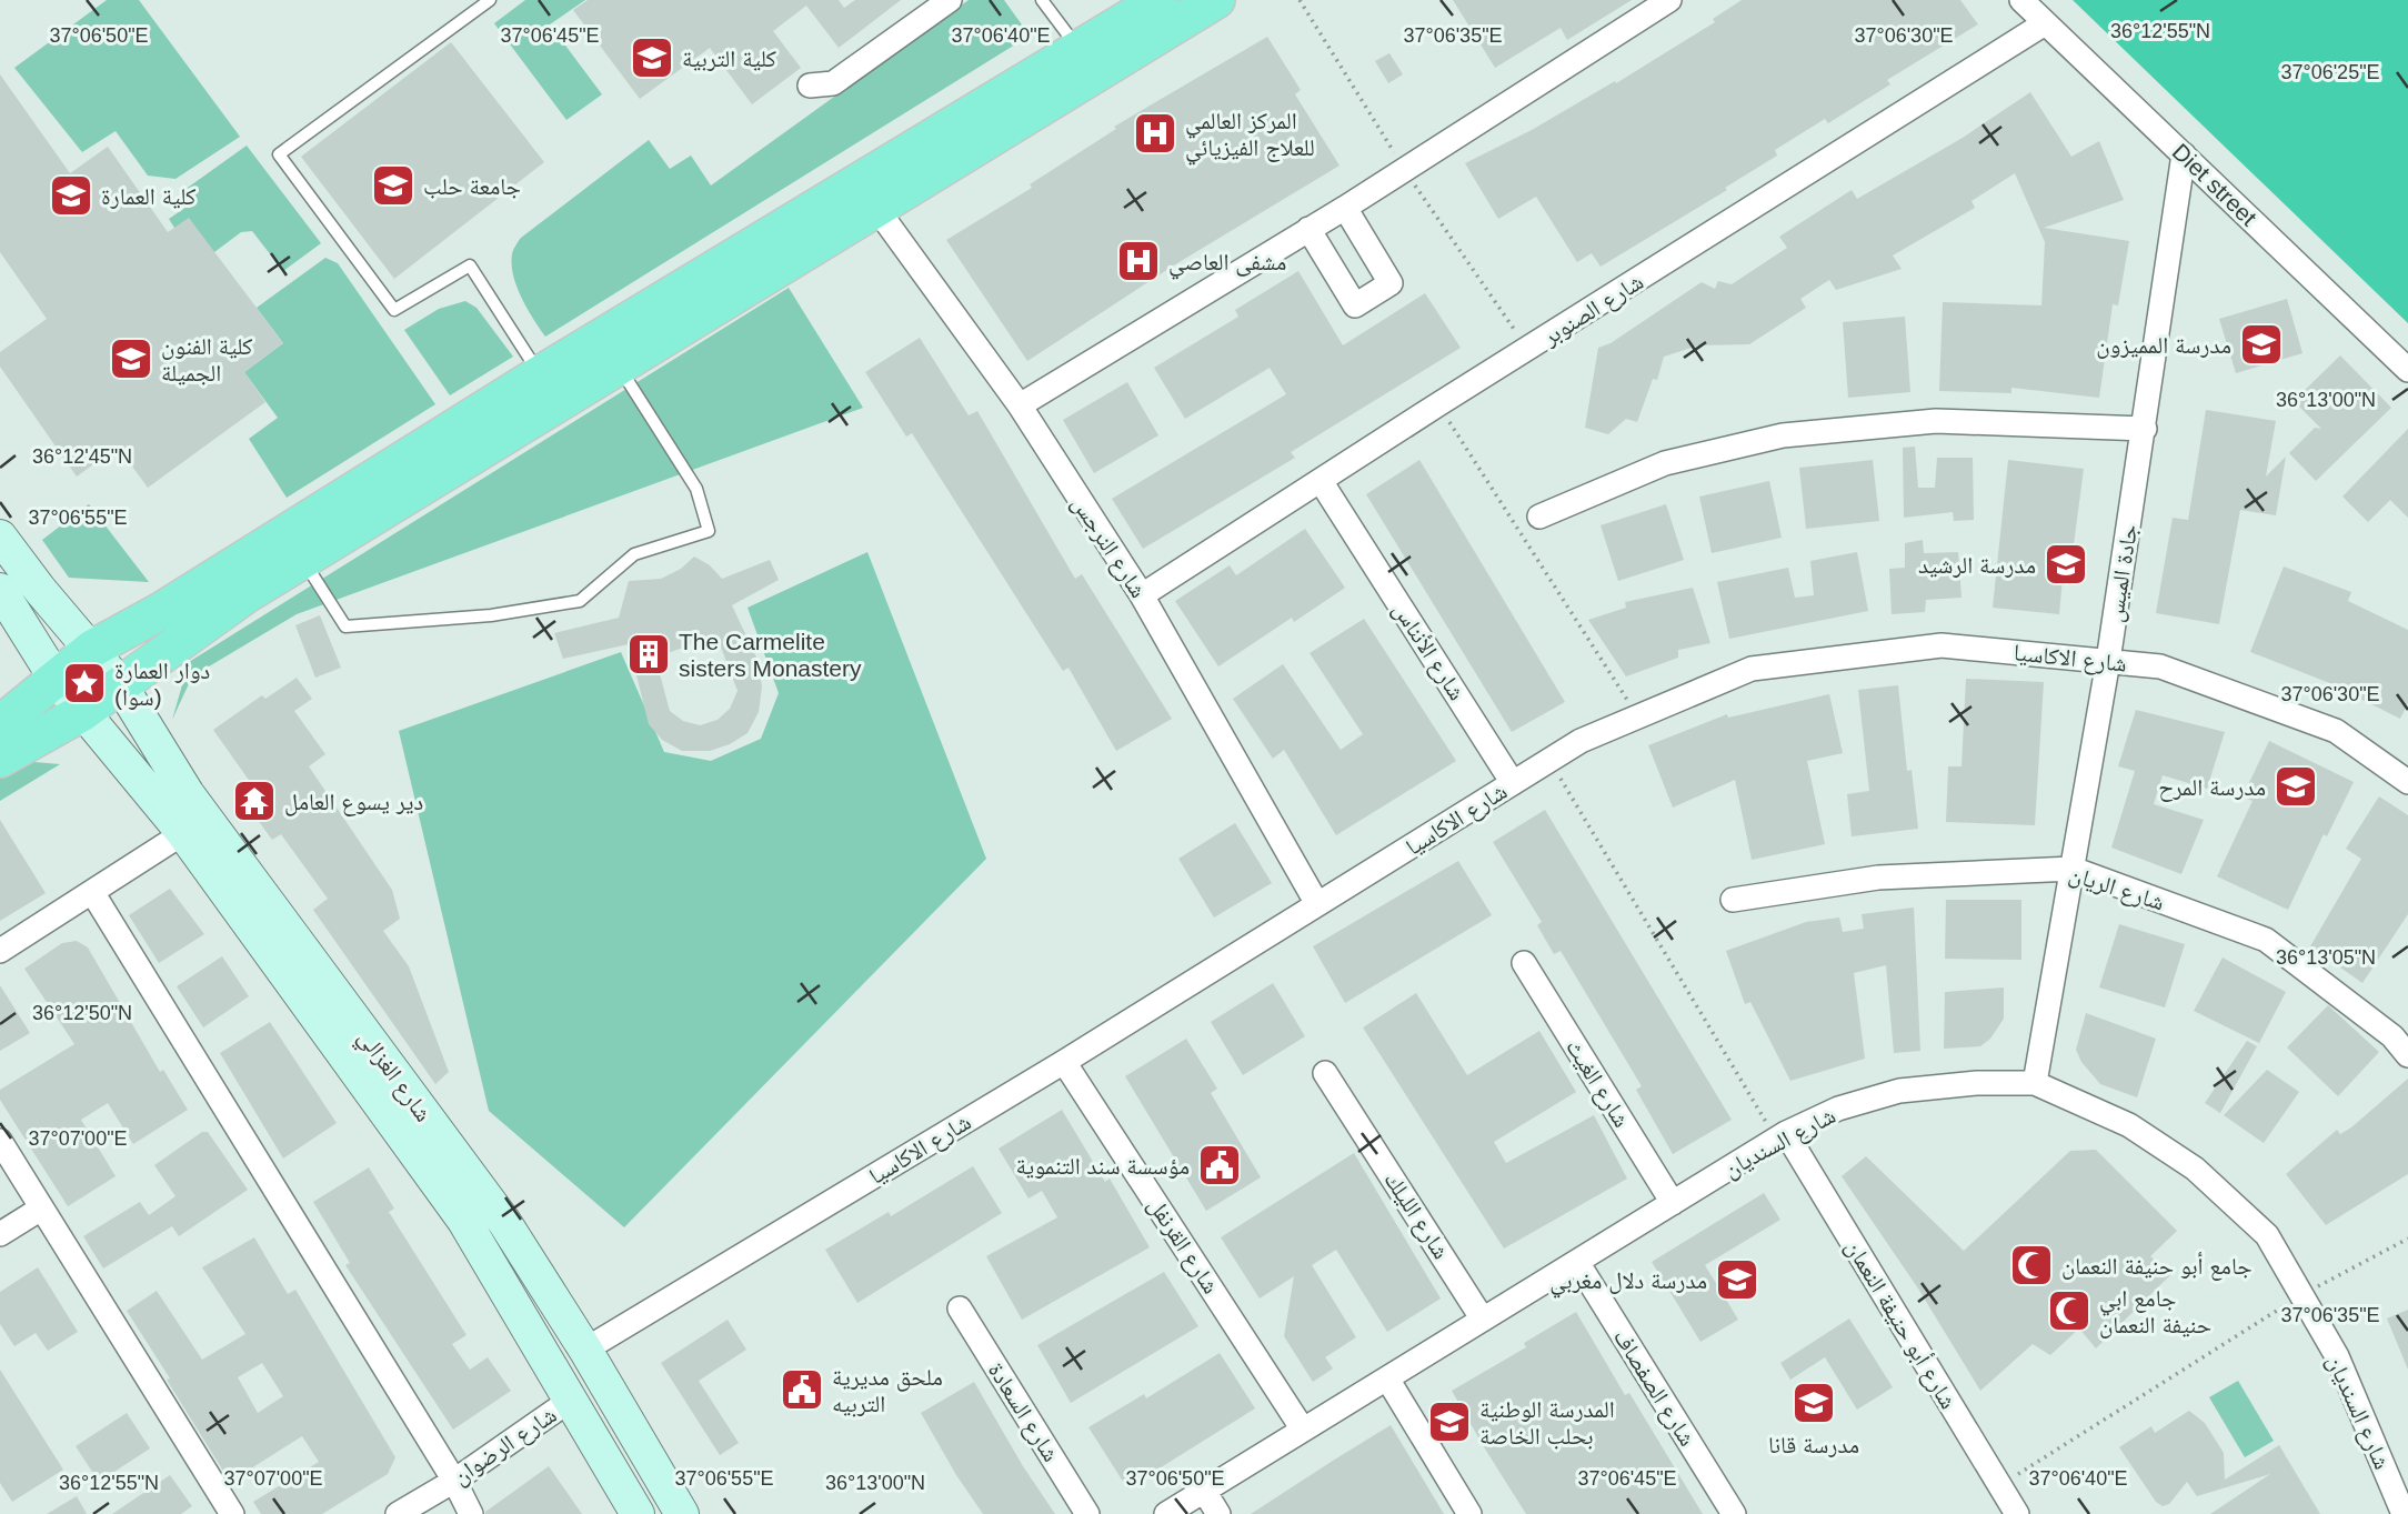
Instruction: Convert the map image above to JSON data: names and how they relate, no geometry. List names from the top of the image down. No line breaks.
{"streets":{"main road":["شارع الغزالي"],"street":["Diet street","شارع الصنوبر","شارع النرجس","جادة الميس","شارع الأنناس","شارع الاكاسيا","شارع الريان","شارع الغيث","شارع السنديان","شارع الليلك","شارع القرنفل","شارع أبو حنيفة النعمان","شارع الصفصاف","شارع السعادة","شارع الرضوان"]},"crossings":[["Diet street","شارع الصنوبر"],["Diet street","جادة الميس"],["شارع الصنوبر","شارع النرجس"],["شارع الصنوبر","شارع الأنناس"],["شارع النرجس","شارع الاكاسيا"],["جادة الميس","شارع الاكاسيا"],["جادة الميس","شارع الريان"],["جادة الميس","شارع السنديان"],["شارع الأنناس","شارع الاكاسيا"],["شارع الاكاسيا","شارع الغزالي"],["شارع الاكاسيا","شارع القرنفل"],["شارع الغزالي","شارع الرضوان"],["شارع الغيث","شارع السنديان"],["شارع السنديان","شارع الليلك"],["شارع السنديان","شارع القرنفل"],["شارع السنديان","شارع أبو حنيفة النعمان"],["شارع السنديان","شارع الصفصاف"]],"places":{"school or university":["كلية التربية","جامعة حلب","كلية العمارة","مدرسة المميزون","كلية الفنون الجميلة","مدرسة الرشيد","مدرسة المرح","مدرسة دلال مغربي","مدرسة قانا","المدرسة الوطنية بحلب الخاصة"],"hospital":["المركز العالمي للعلاج الفيزيائي","مشفى العاصي"],"building":["The Carmelite sisters Monastery"],"place":["دوار العمارة (سوا)"],"temple":["دير يسوع العامل"],"public building":["مؤسسة سند التنموية","ملحق مديرية التربيه"],"mosque":["جامع أبو حنيفة النعمان","جامع ابي حنيفة النعمان"]},"coordinates":["36°12'55\"N","37°06'50\"E","37°06'45\"E","37°06'40\"E","37°06'35\"E","37°06'30\"E","37°06'25\"E","36°13'00\"N","36°12'45\"N","37°06'55\"E","36°13'05\"N","36°12'50\"N","37°07'00\"E"]}
